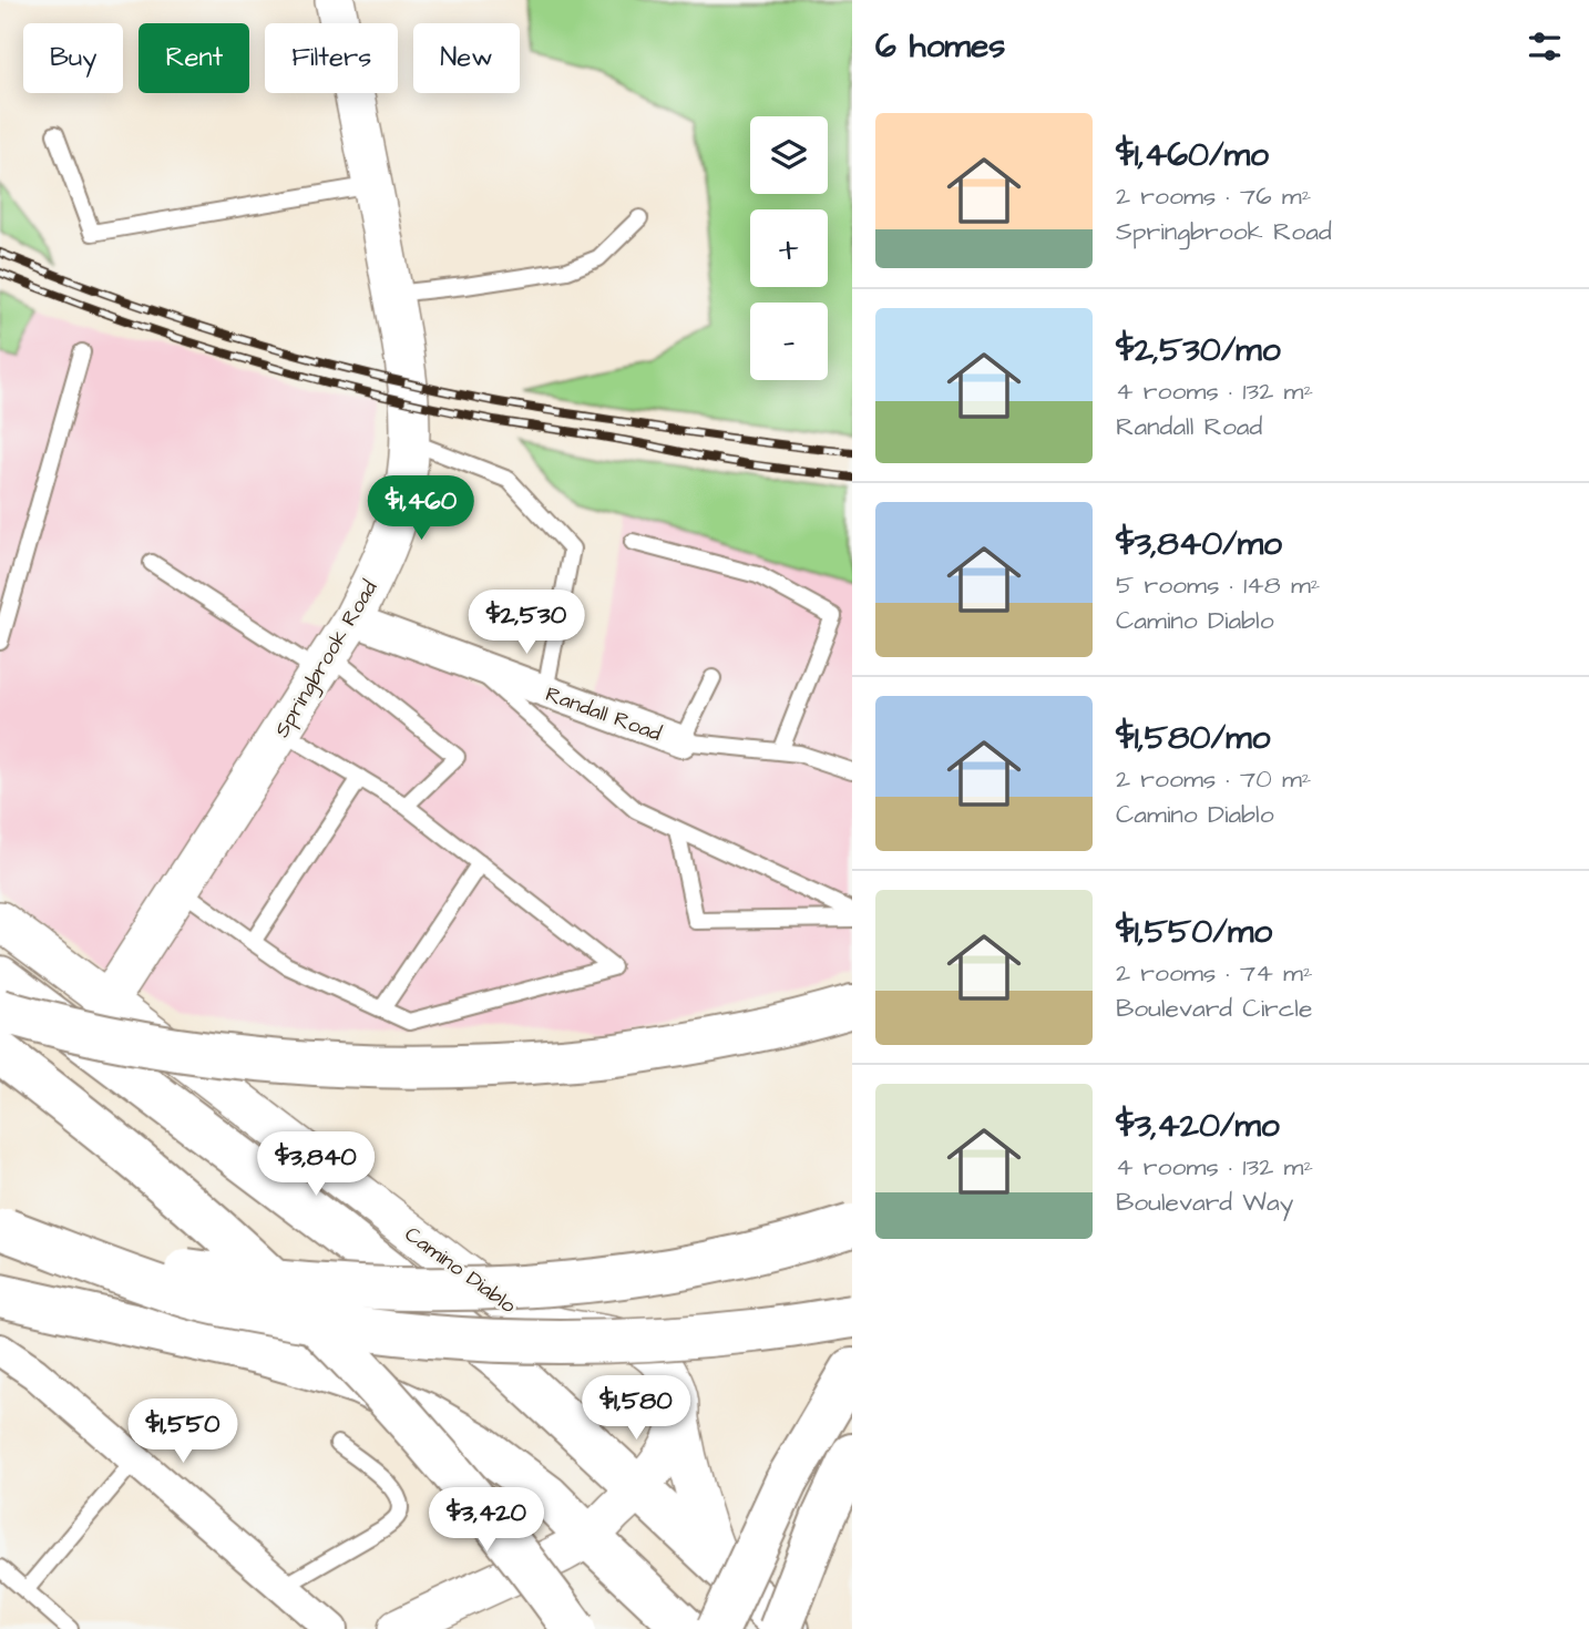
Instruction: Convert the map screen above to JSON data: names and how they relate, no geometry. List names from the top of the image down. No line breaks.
{"streets":{"street":["Springbrook Road","Randall Road","Camino Diablo"]},"crossings":[["Springbrook Road","Randall Road"],["Springbrook Road","Camino Diablo"]],"page":{"heading":"6 homes","chip":["Buy","Rent","Filters","New"],"list":[{"name":"$1,460/mo","note":"2 rooms · 76 m² · Springbrook Road"},{"name":"$2,530/mo","note":"4 rooms · 132 m² · Randall Road"},{"name":"$3,840/mo","note":"5 rooms · 148 m² · Camino Diablo"},{"name":"$1,580/mo","note":"2 rooms · 70 m² · Camino Diablo"},{"name":"$1,550/mo","note":"2 rooms · 74 m² · Boulevard Circle"},{"name":"$3,420/mo","note":"4 rooms · 132 m² · Boulevard Way"}],"map_buttons":["+","−"],"price":["$1,460","$2,530","$3,840","$1,580","$1,550","$3,420"]}}
